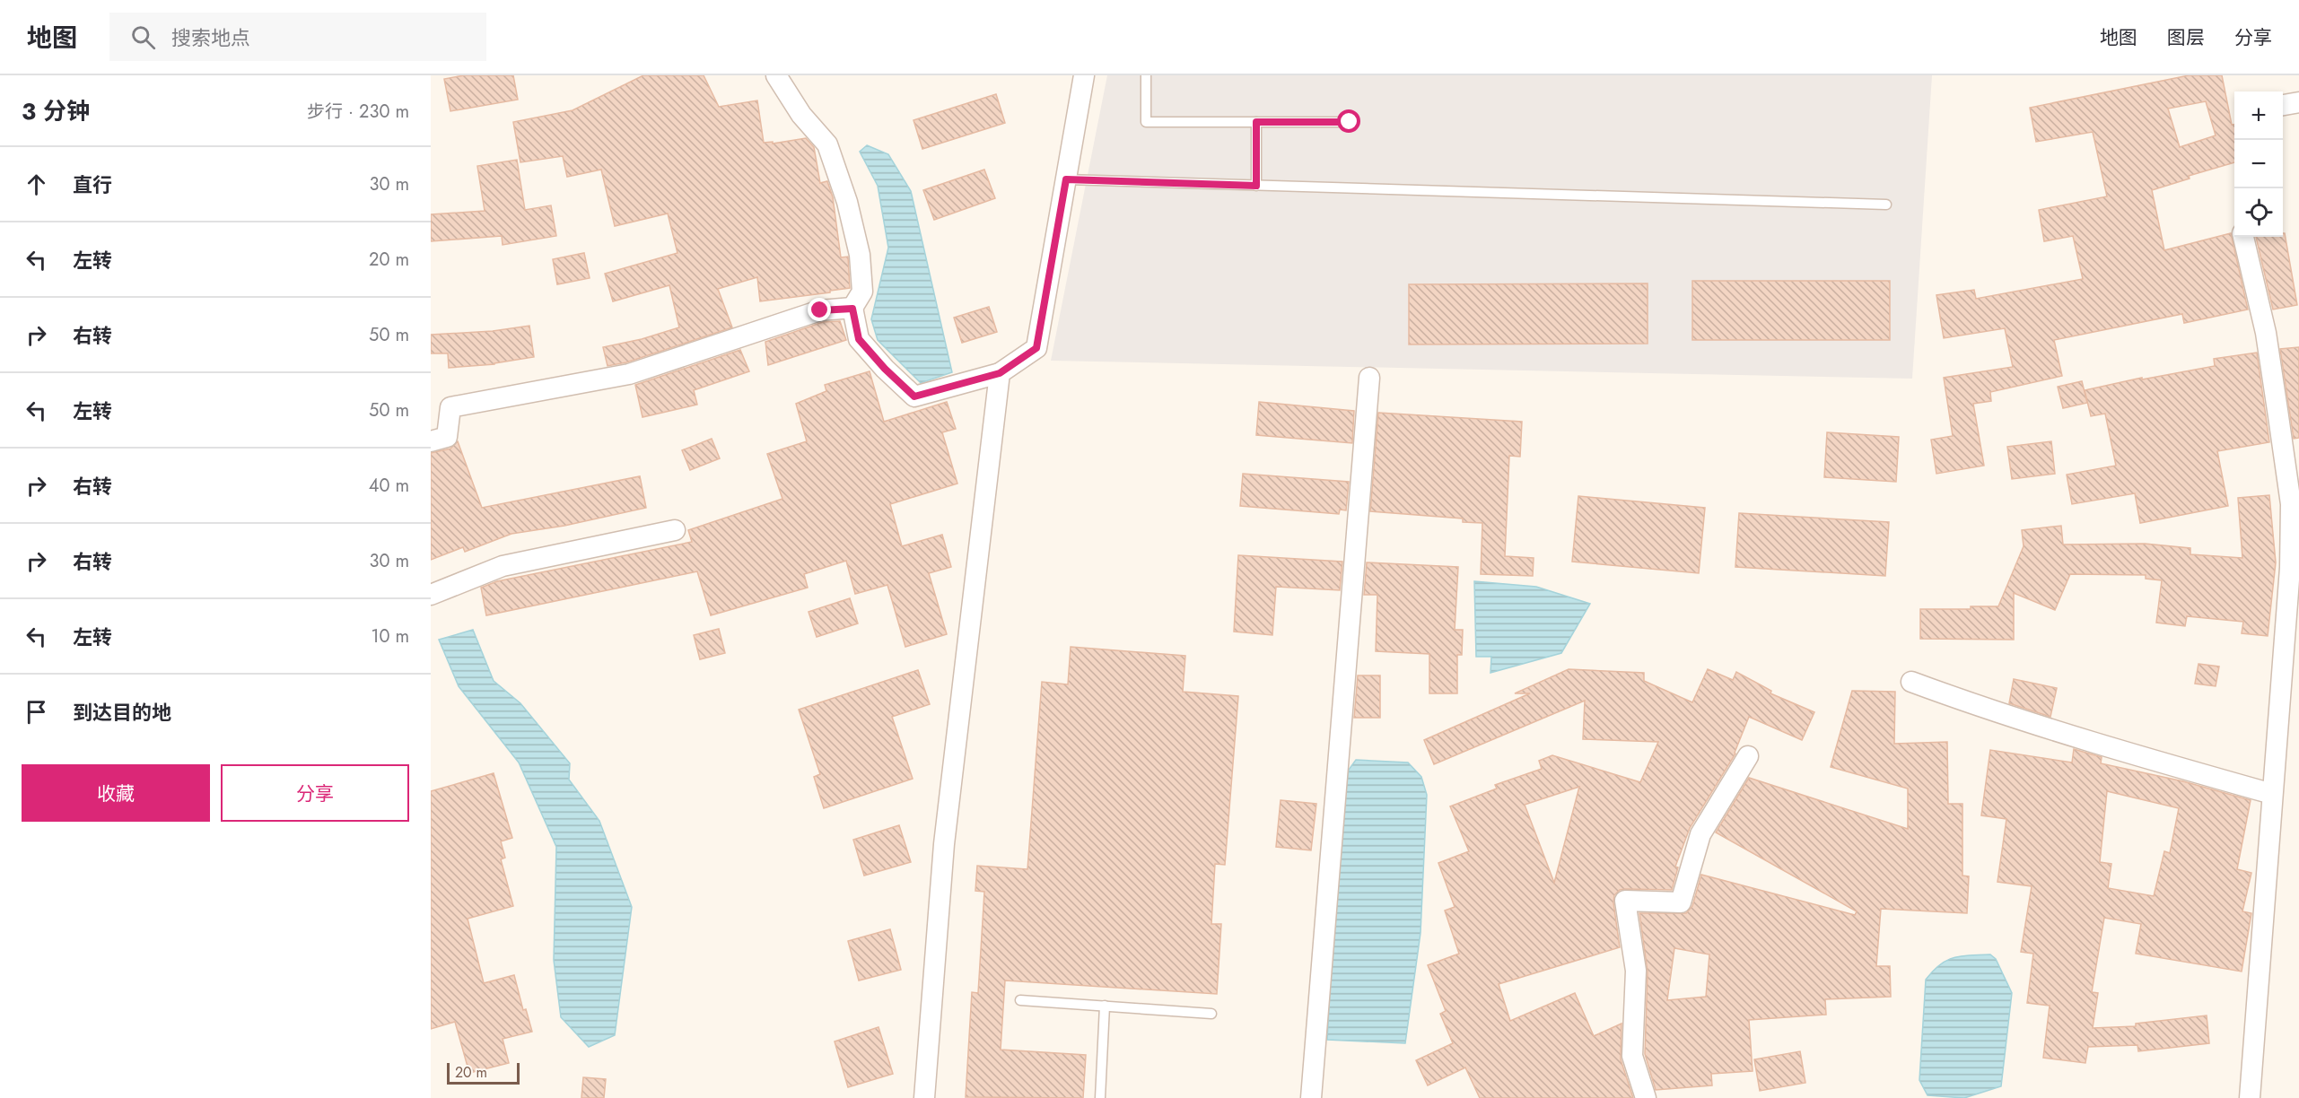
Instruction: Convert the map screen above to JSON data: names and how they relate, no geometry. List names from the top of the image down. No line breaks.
{"scale_bar":"20 m","page":{"header":"地图","search":"搜索地点","nav":["地图","图层","分享"],"heading":["3 分钟","步行 · 230 m"],"map_buttons":["+","−"],"list":[["直行","30 m"],["左转","20 m"],["右转","50 m"],["左转","50 m"],["右转","40 m"],["右转","30 m"],["左转","10 m"],"到达目的地"],"buttons":["收藏","分享"],"scale":"20 m"}}
